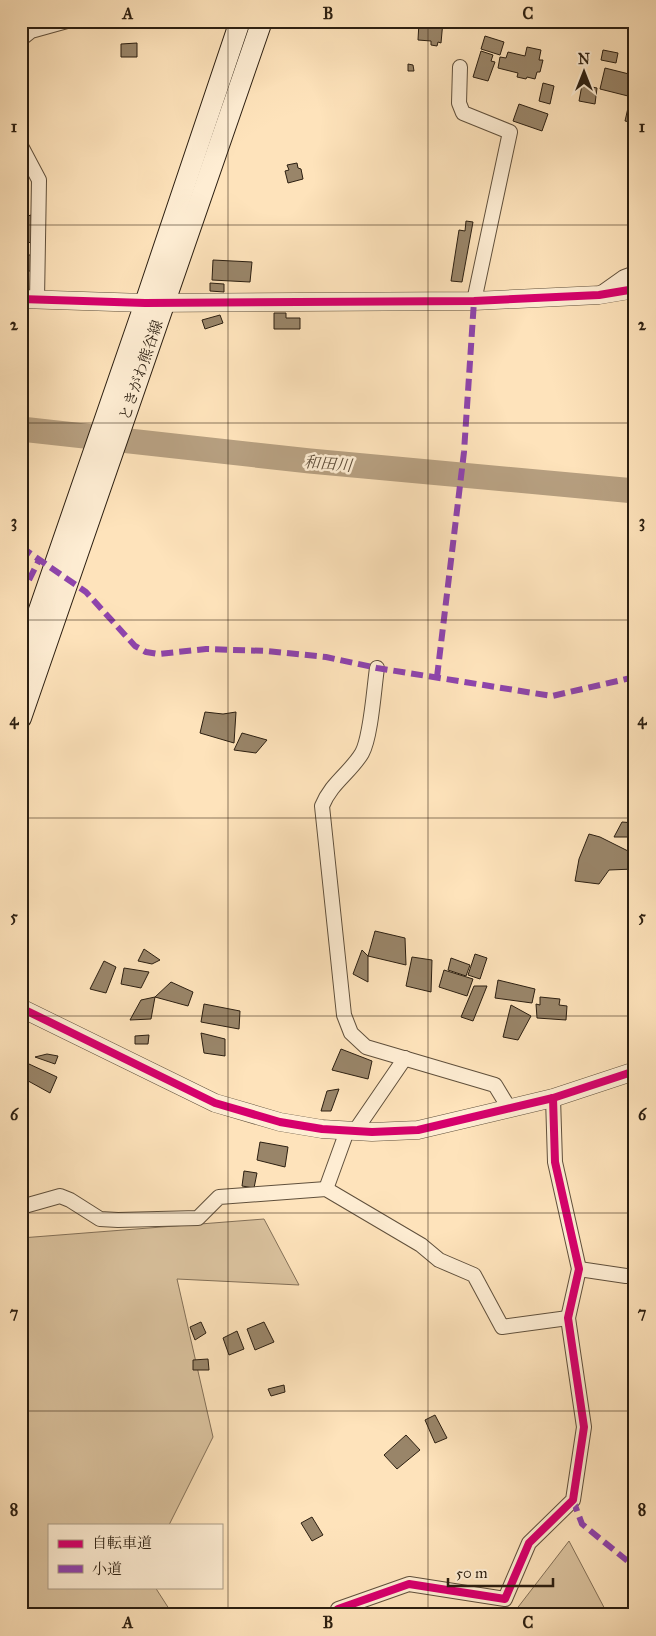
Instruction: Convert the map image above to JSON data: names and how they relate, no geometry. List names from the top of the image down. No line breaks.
{"streets":{"main road":["ときがわ熊谷線"]},"water":["和田川"],"legend":["自転車道","小道"],"scale_bar":"50 m","north":"top","grid":{"columns":["A","B","C"],"rows":["1","2","3","4","5","6","7","8"]}}
